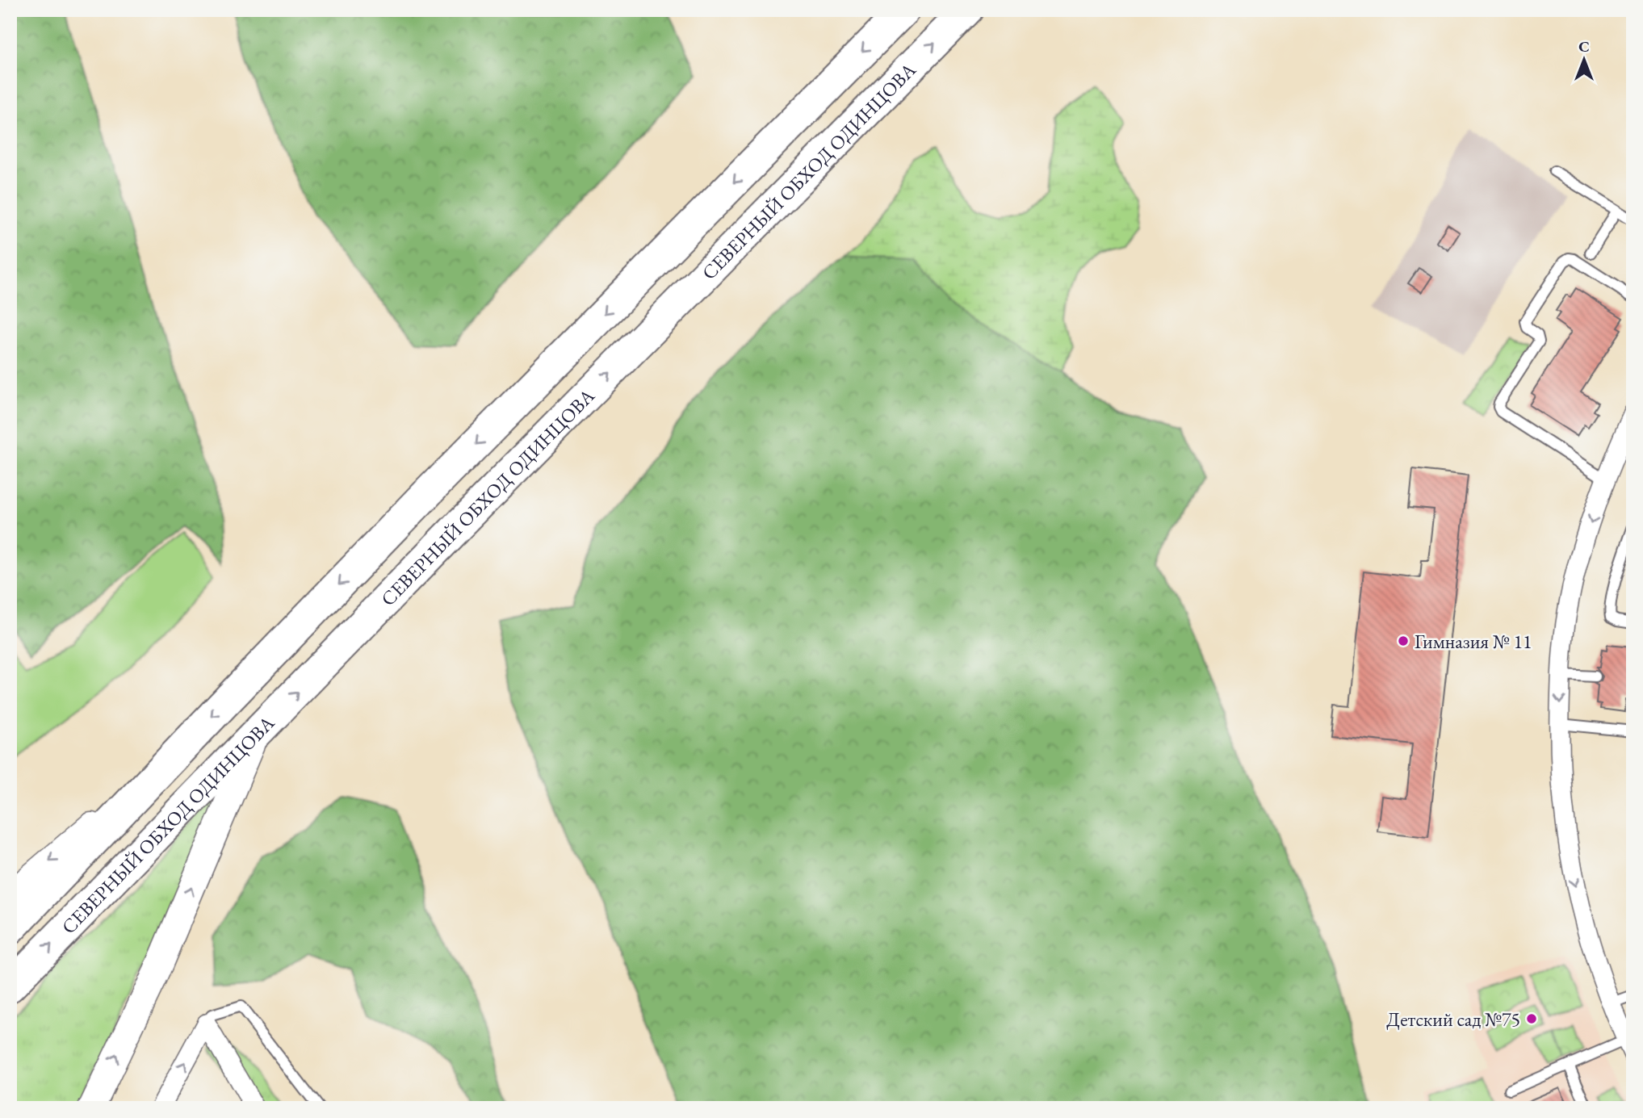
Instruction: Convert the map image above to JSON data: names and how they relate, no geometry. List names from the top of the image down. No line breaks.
{"streets":{"highway":["СЕВЕРНЫЙ ОБХОД ОДИНЦОВА"]},"places":["Гимназия № 11","Детский сад №75"],"north":"top"}
